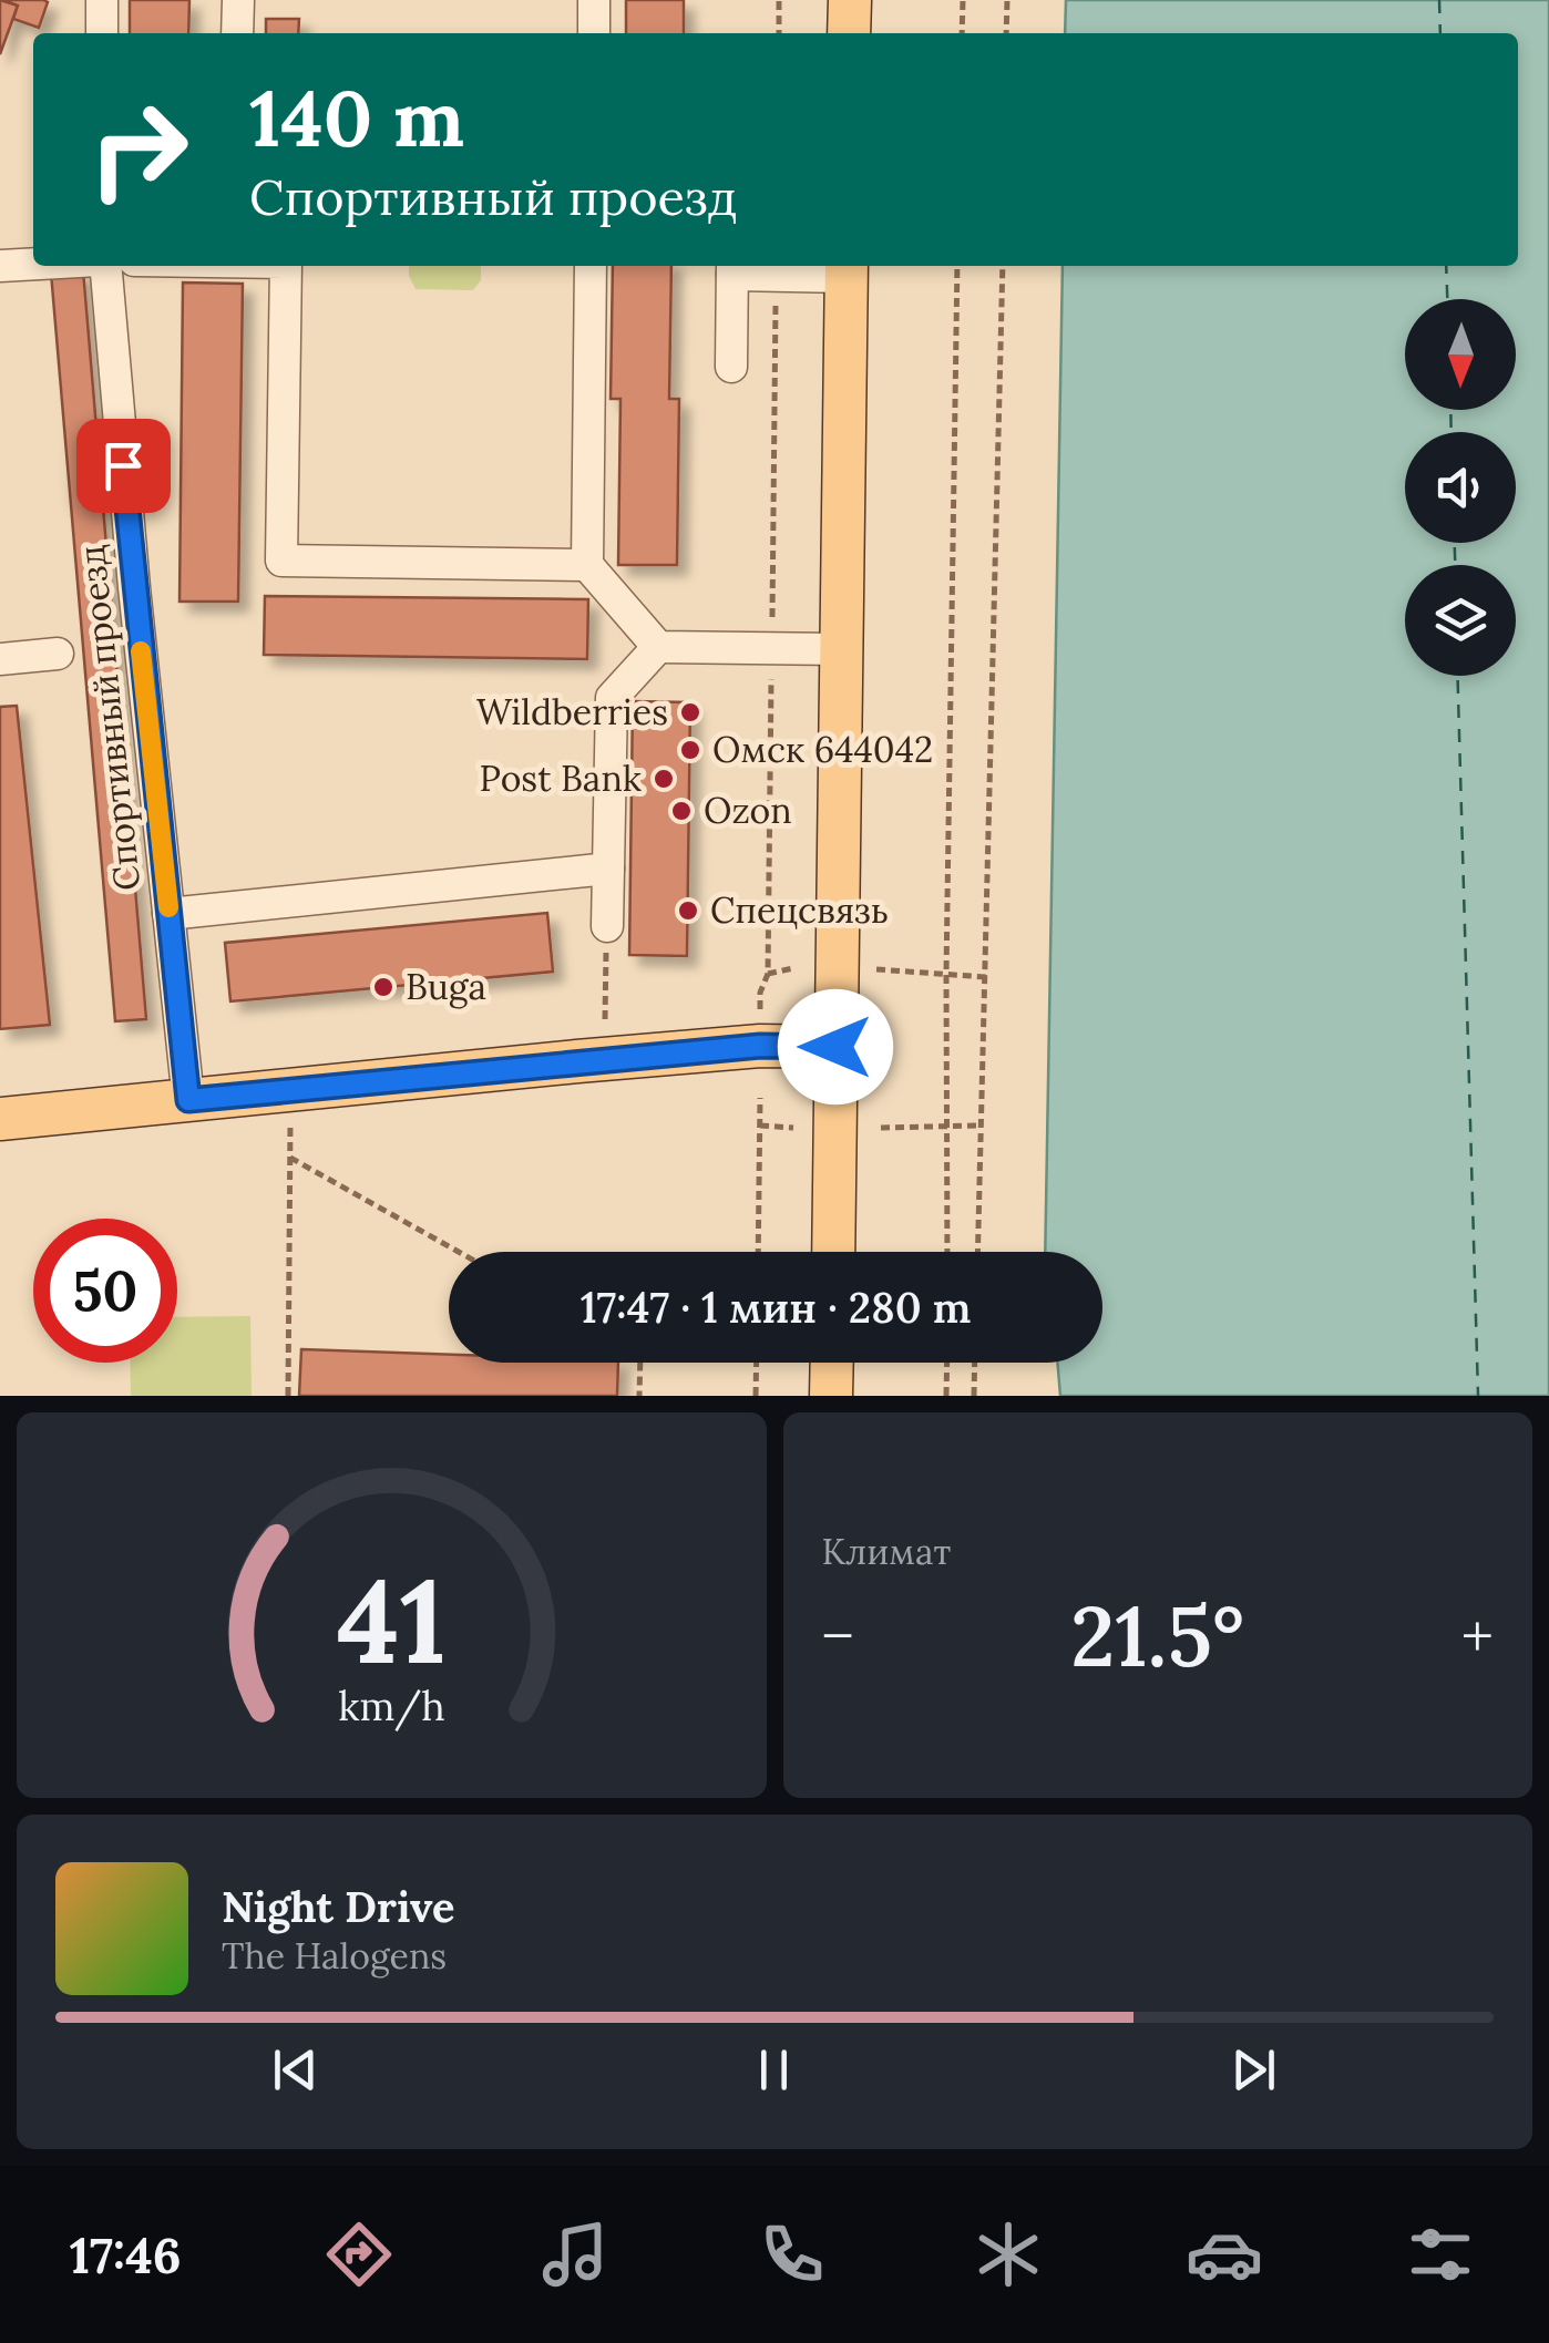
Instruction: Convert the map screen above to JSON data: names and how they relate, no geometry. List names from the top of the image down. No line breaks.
{"streets":{"street":["Спортивный проезд"]},"places":["Wildberries","Омск 644042","Post Bank","Ozon","Спецсвязь","Buga"],"north":"bottom","page":{"turn":["140 m","Спортивный проезд"],"limit":"50","trip":"17:47 · 1 мин · 280 m","tile":"Климат","heat":["−","21.5°","+"],"song":["Night Drive","The Halogens"],"tabs":"17:46","gauge":["41","km/h"]}}
